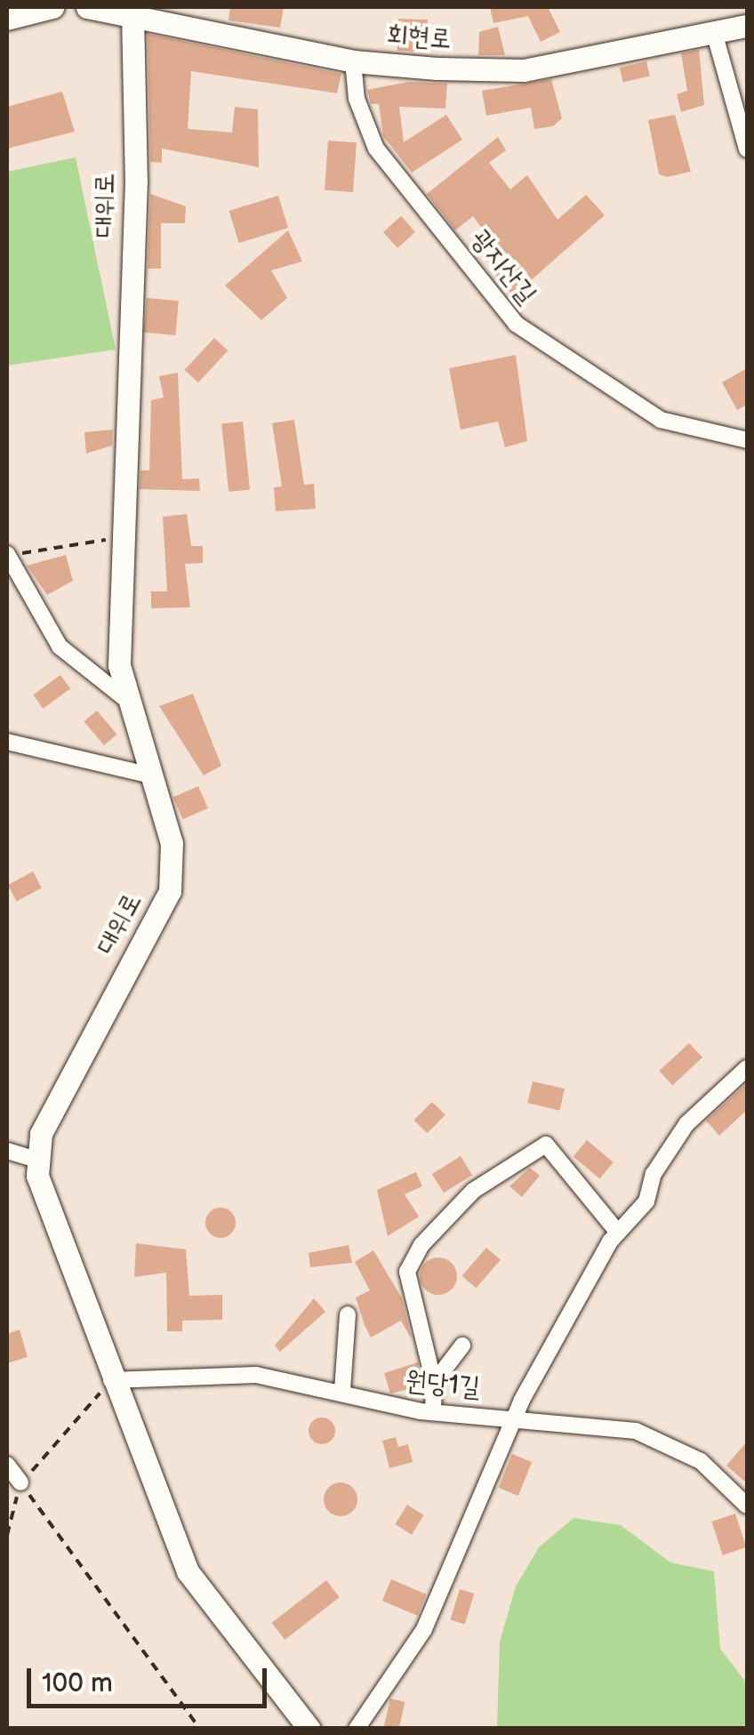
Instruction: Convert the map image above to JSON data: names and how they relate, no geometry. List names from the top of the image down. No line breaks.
{"streets":{"street":["회현로","대위로","광지산길","원당1길"]},"crossings":[["회현로","대위로"],["회현로","광지산길"]],"scale_bar":"100 m"}
